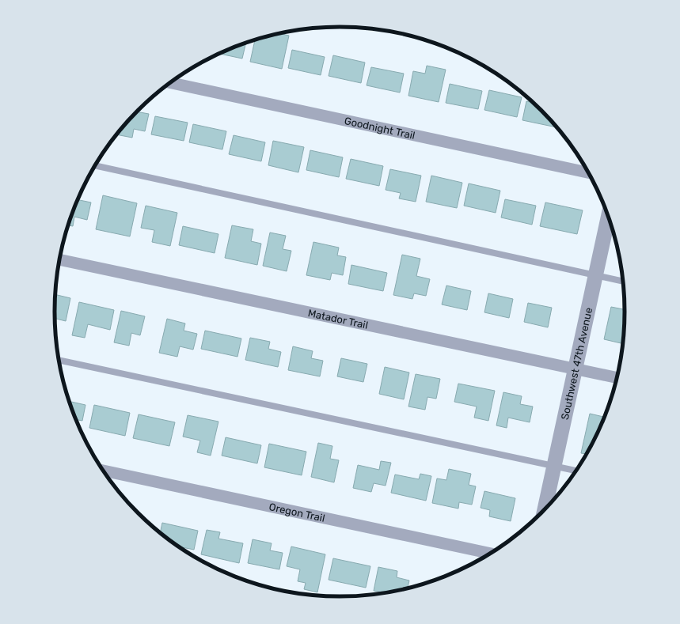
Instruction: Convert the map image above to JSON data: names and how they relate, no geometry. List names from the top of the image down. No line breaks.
{"streets":{"street":["Goodnight Trail","Matador Trail","Southwest 47th Avenue","Oregon Trail"]},"crossings":[["Matador Trail","Southwest 47th Avenue"]]}
